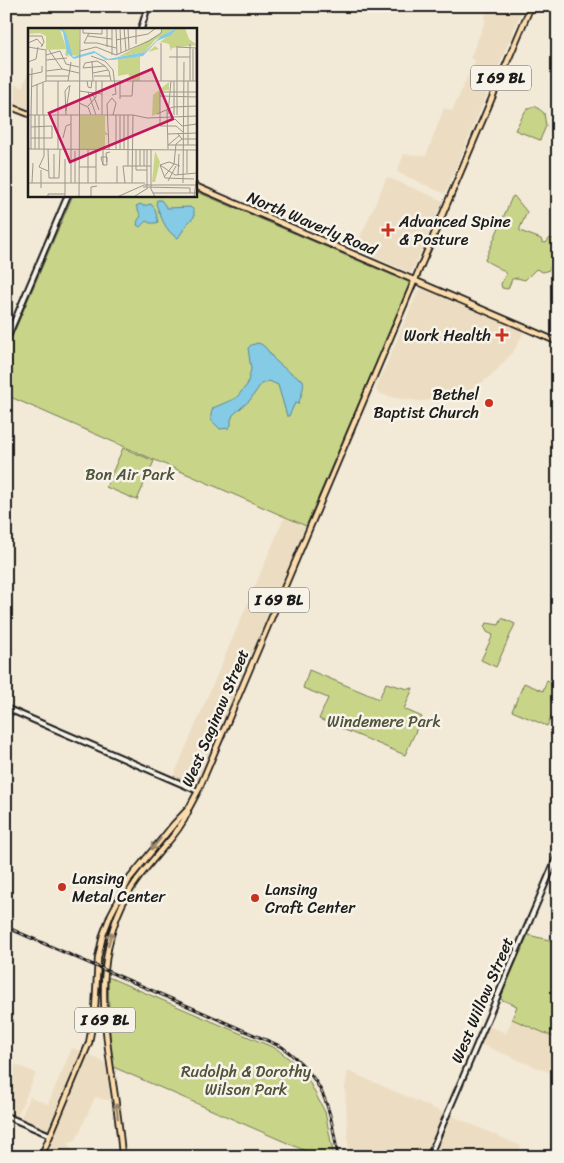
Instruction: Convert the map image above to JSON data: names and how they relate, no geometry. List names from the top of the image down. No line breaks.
{"streets":{"main road":["I 69 BL","North Waverly Road","West Saginaw Street"],"street":["West Willow Street"]},"crossings":[["I 69 BL","North Waverly Road"],["I 69 BL","West Saginaw Street"],["North Waverly Road","West Saginaw Street"]],"parks":["Bon Air Park","Windemere Park","Rudolph & Dorothy Wilson Park"],"places":{"health":["Advanced Spine & Posture","Work Health"],"other":["Bethel Baptist Church","Lansing Metal Center","Lansing Craft Center"]}}
